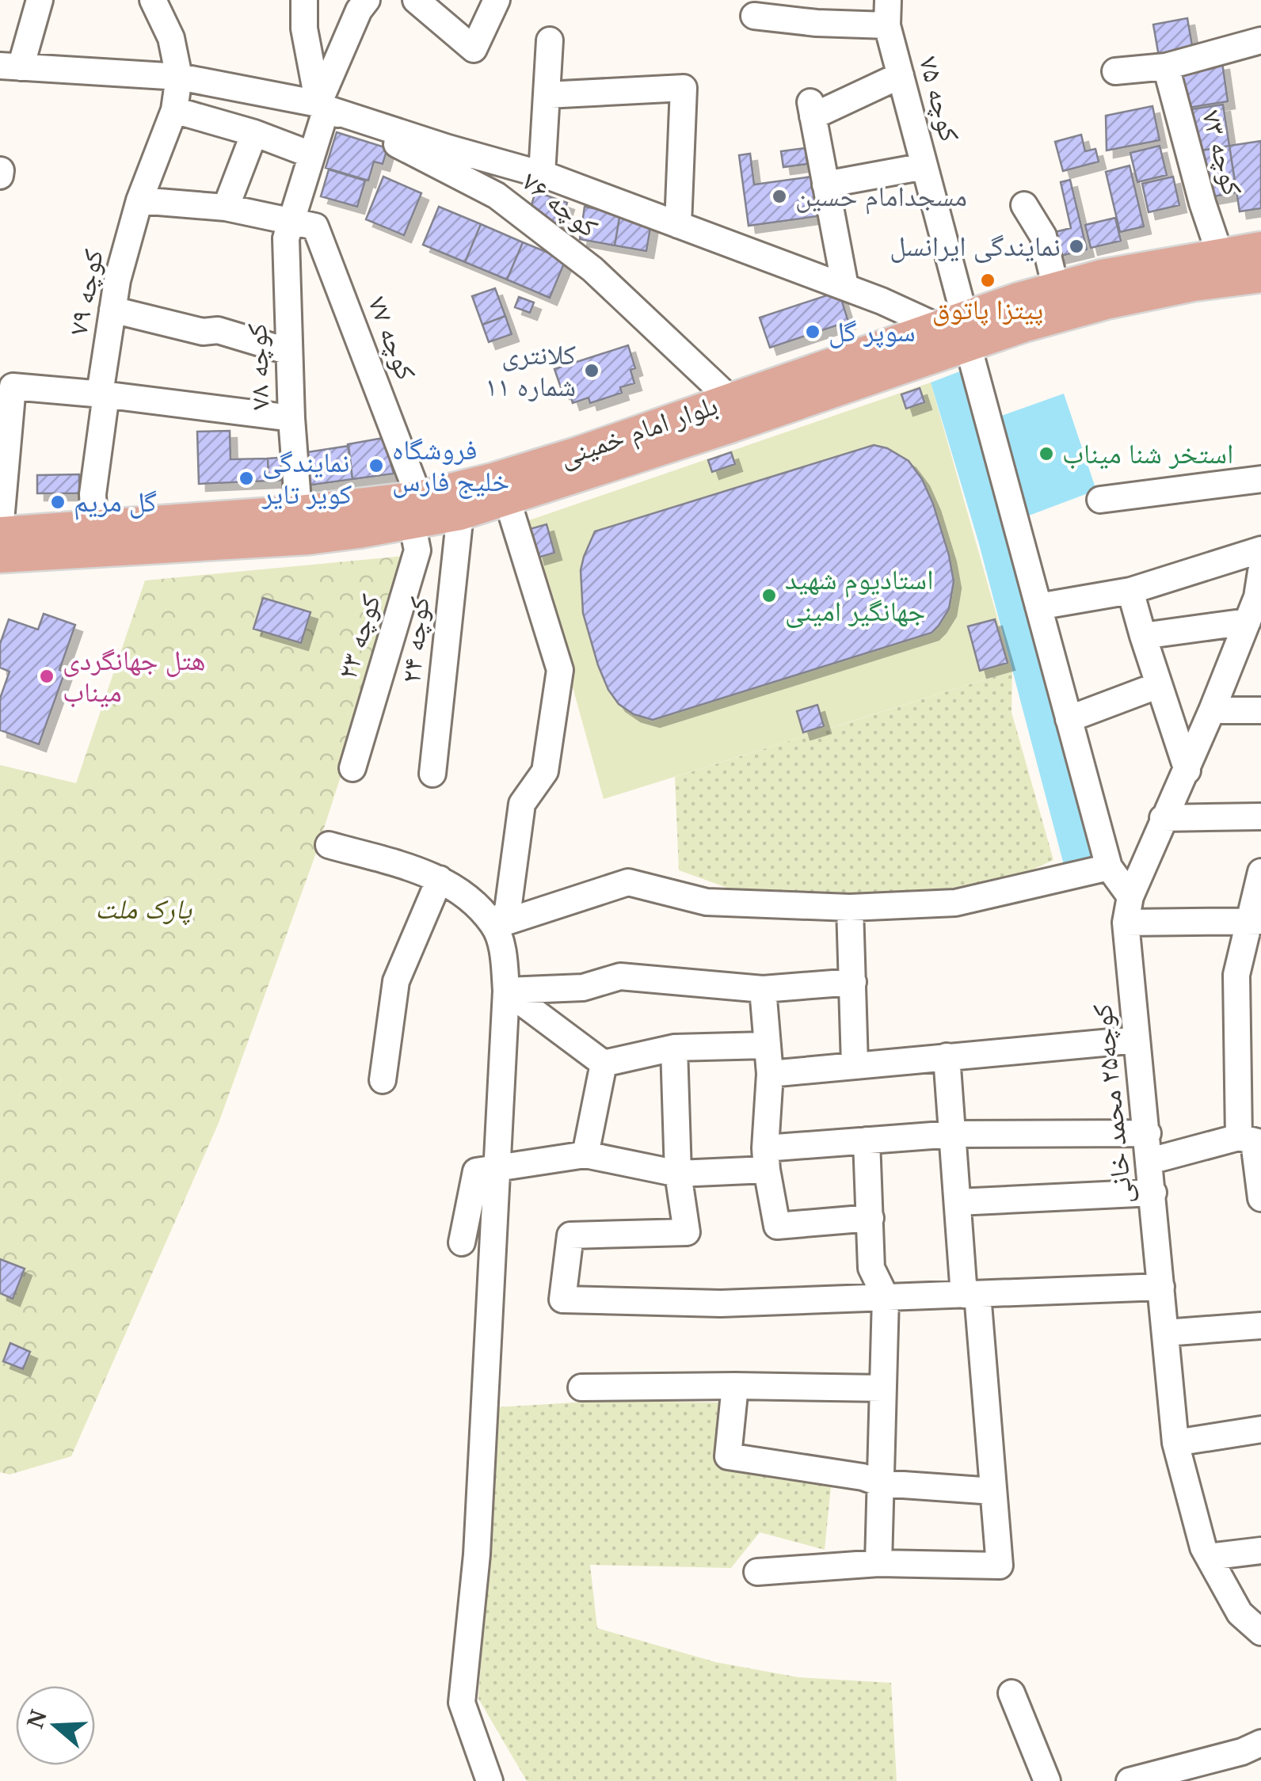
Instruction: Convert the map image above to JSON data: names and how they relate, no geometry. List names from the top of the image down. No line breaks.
{"streets":{"main road":["بلوار امام خمینی"],"street":["کوچه ۷۵","کوچه ۷۳","کوچه ۷۶","کوچه ۷۹","کوچه ۷۷","کوچه ۷۸","کوچه ۲۳","کوچه ۲۴","کوچه۲۵ محمد خانی"]},"crossings":[["کوچه ۷۵","بلوار امام خمینی"],["کوچه ۷۵","کوچه۲۵ محمد خانی"],["کوچه ۷۳","بلوار امام خمینی"],["کوچه ۷۶","کوچه ۷۸"],["کوچه ۷۶","بلوار امام خمینی"],["کوچه ۷۹","بلوار امام خمینی"],["کوچه ۷۷","کوچه ۷۸"],["کوچه ۷۷","بلوار امام خمینی"],["کوچه ۷۷","کوچه ۲۳"],["کوچه ۷۸","بلوار امام خمینی"],["بلوار امام خمینی","کوچه ۲۳"],["بلوار امام خمینی","کوچه ۲۴"]],"parks":["پارک ملت"],"places":["مسجدامام حسین","نمایندگی ایرانسل","پیتزا پاتوق","سوپر گل","کلانتری شماره ۱۱","استخر شنا میناب","فروشگاه خلیج فارس","نمایندگی کویر تایر","گل مریم","استادیوم شهید جهانگیر امینی","هتل جهانگردی میناب"],"north":"left"}
